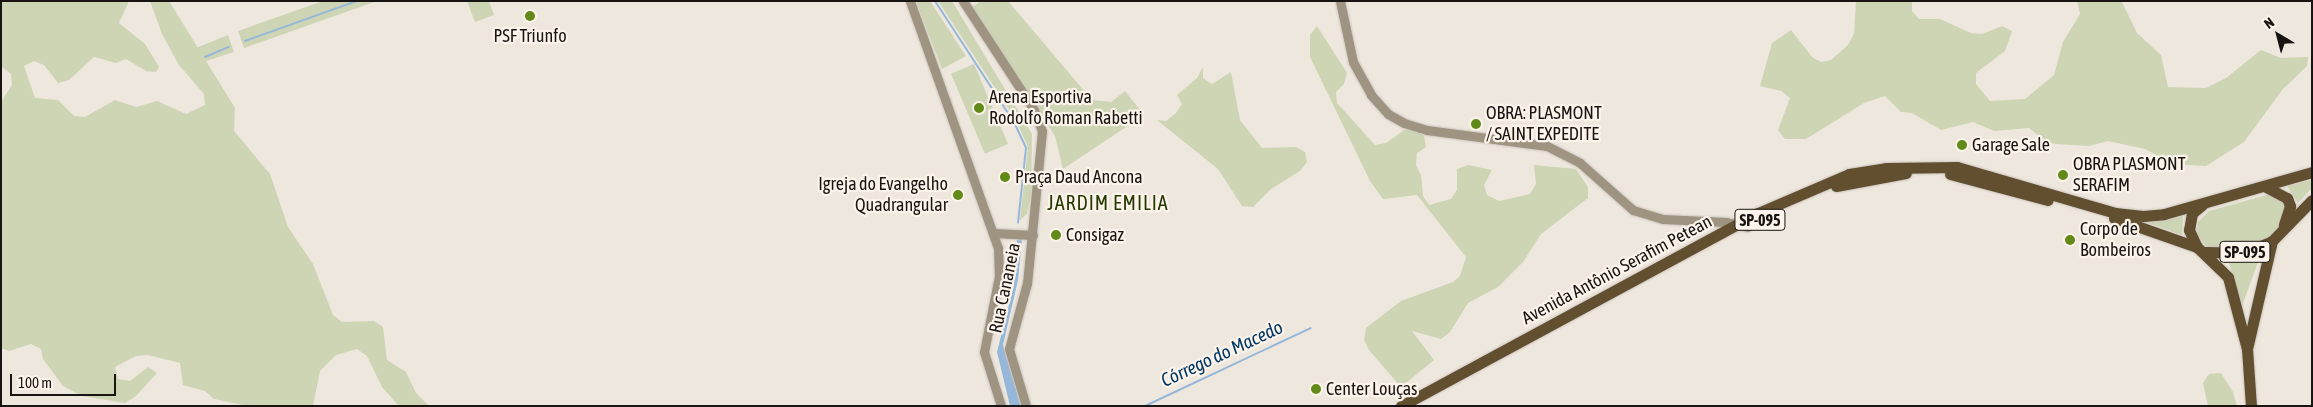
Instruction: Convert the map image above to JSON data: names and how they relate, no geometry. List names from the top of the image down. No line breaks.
{"streets":{"main road":["SP-095","Avenida Antônio Serafim Petean"],"street":["Rua Cananeia"]},"crossings":[["SP-095","Avenida Antônio Serafim Petean"]],"districts":["JARDIM EMILIA"],"water":["Córrego do Macedo"],"places":["PSF Triunfo","Arena Esportiva Rodolfo Roman Rabetti","OBRA: PLASMONT / SAINT EXPEDITE","Garage Sale","OBRA PLASMONT SERAFIM","Praça Daud Ancona","Igreja do Evangelho Quadrangular","Consigaz","Corpo de Bombeiros","Center Louças"],"scale_bar":"100 m","north":"top left"}
